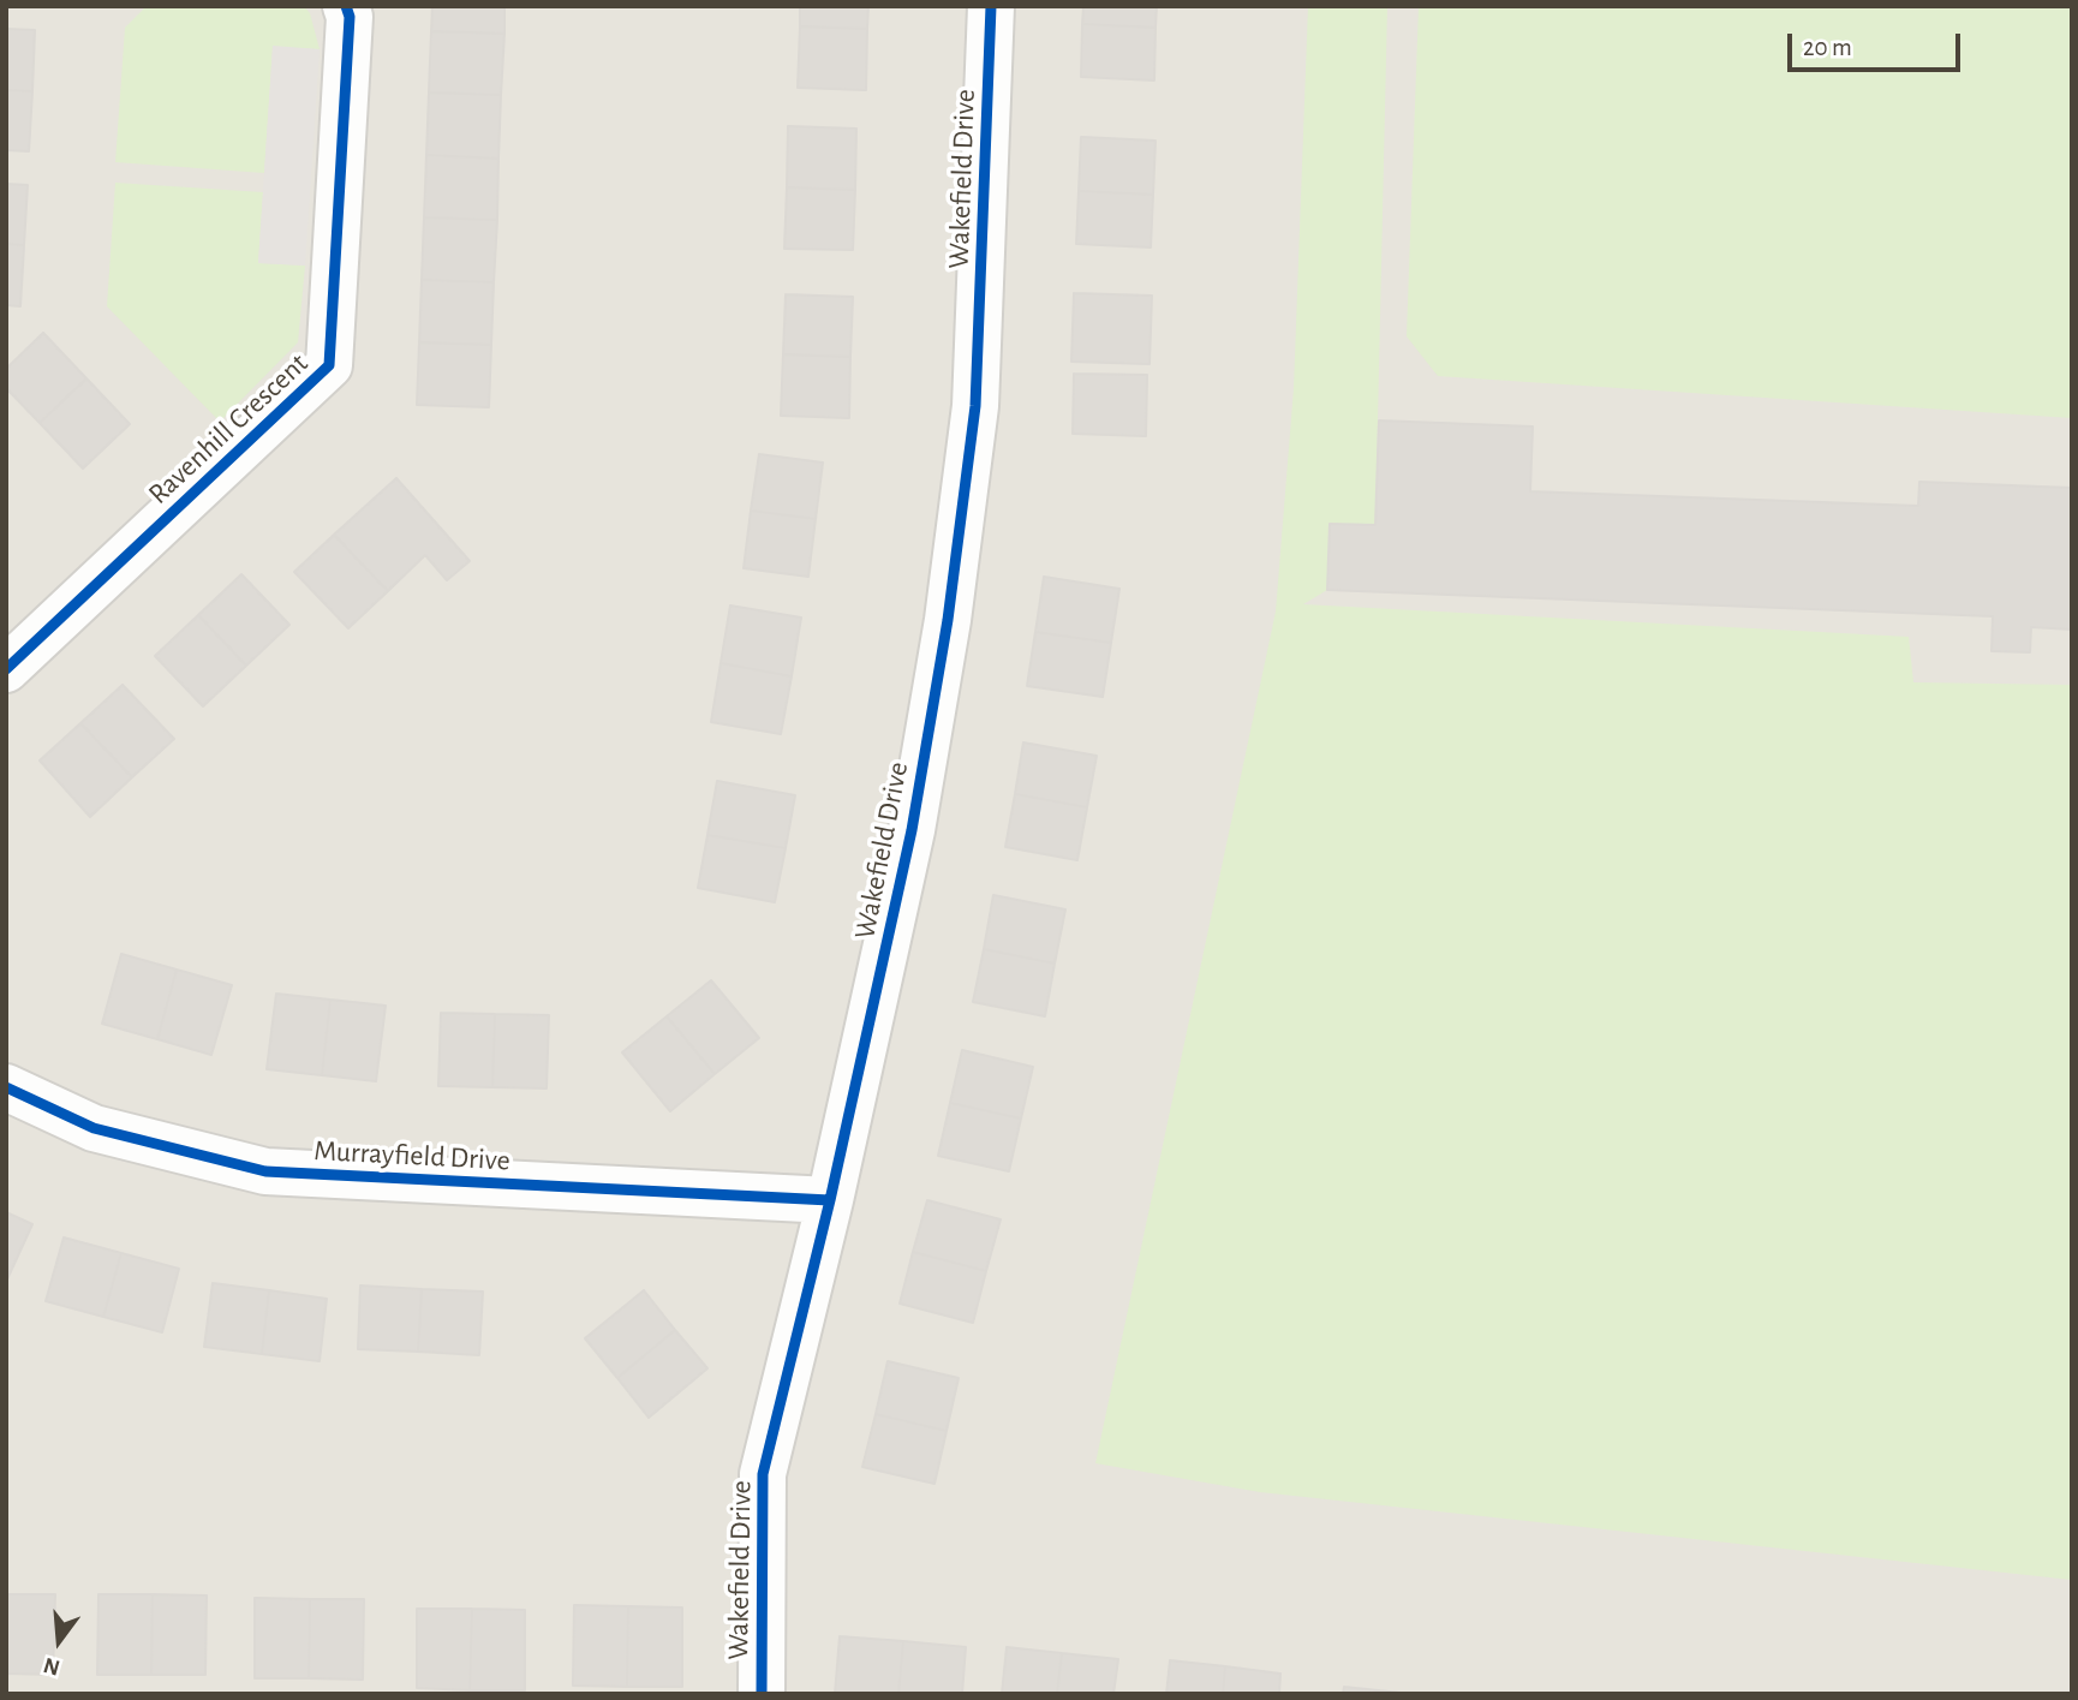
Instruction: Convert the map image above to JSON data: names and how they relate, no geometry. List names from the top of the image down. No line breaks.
{"streets":{"street":["Wakefield Drive","Ravenhill Crescent","Murrayfield Drive"]},"crossings":[["Wakefield Drive","Murrayfield Drive"]],"scale_bar":"20 m","north":"bottom"}
